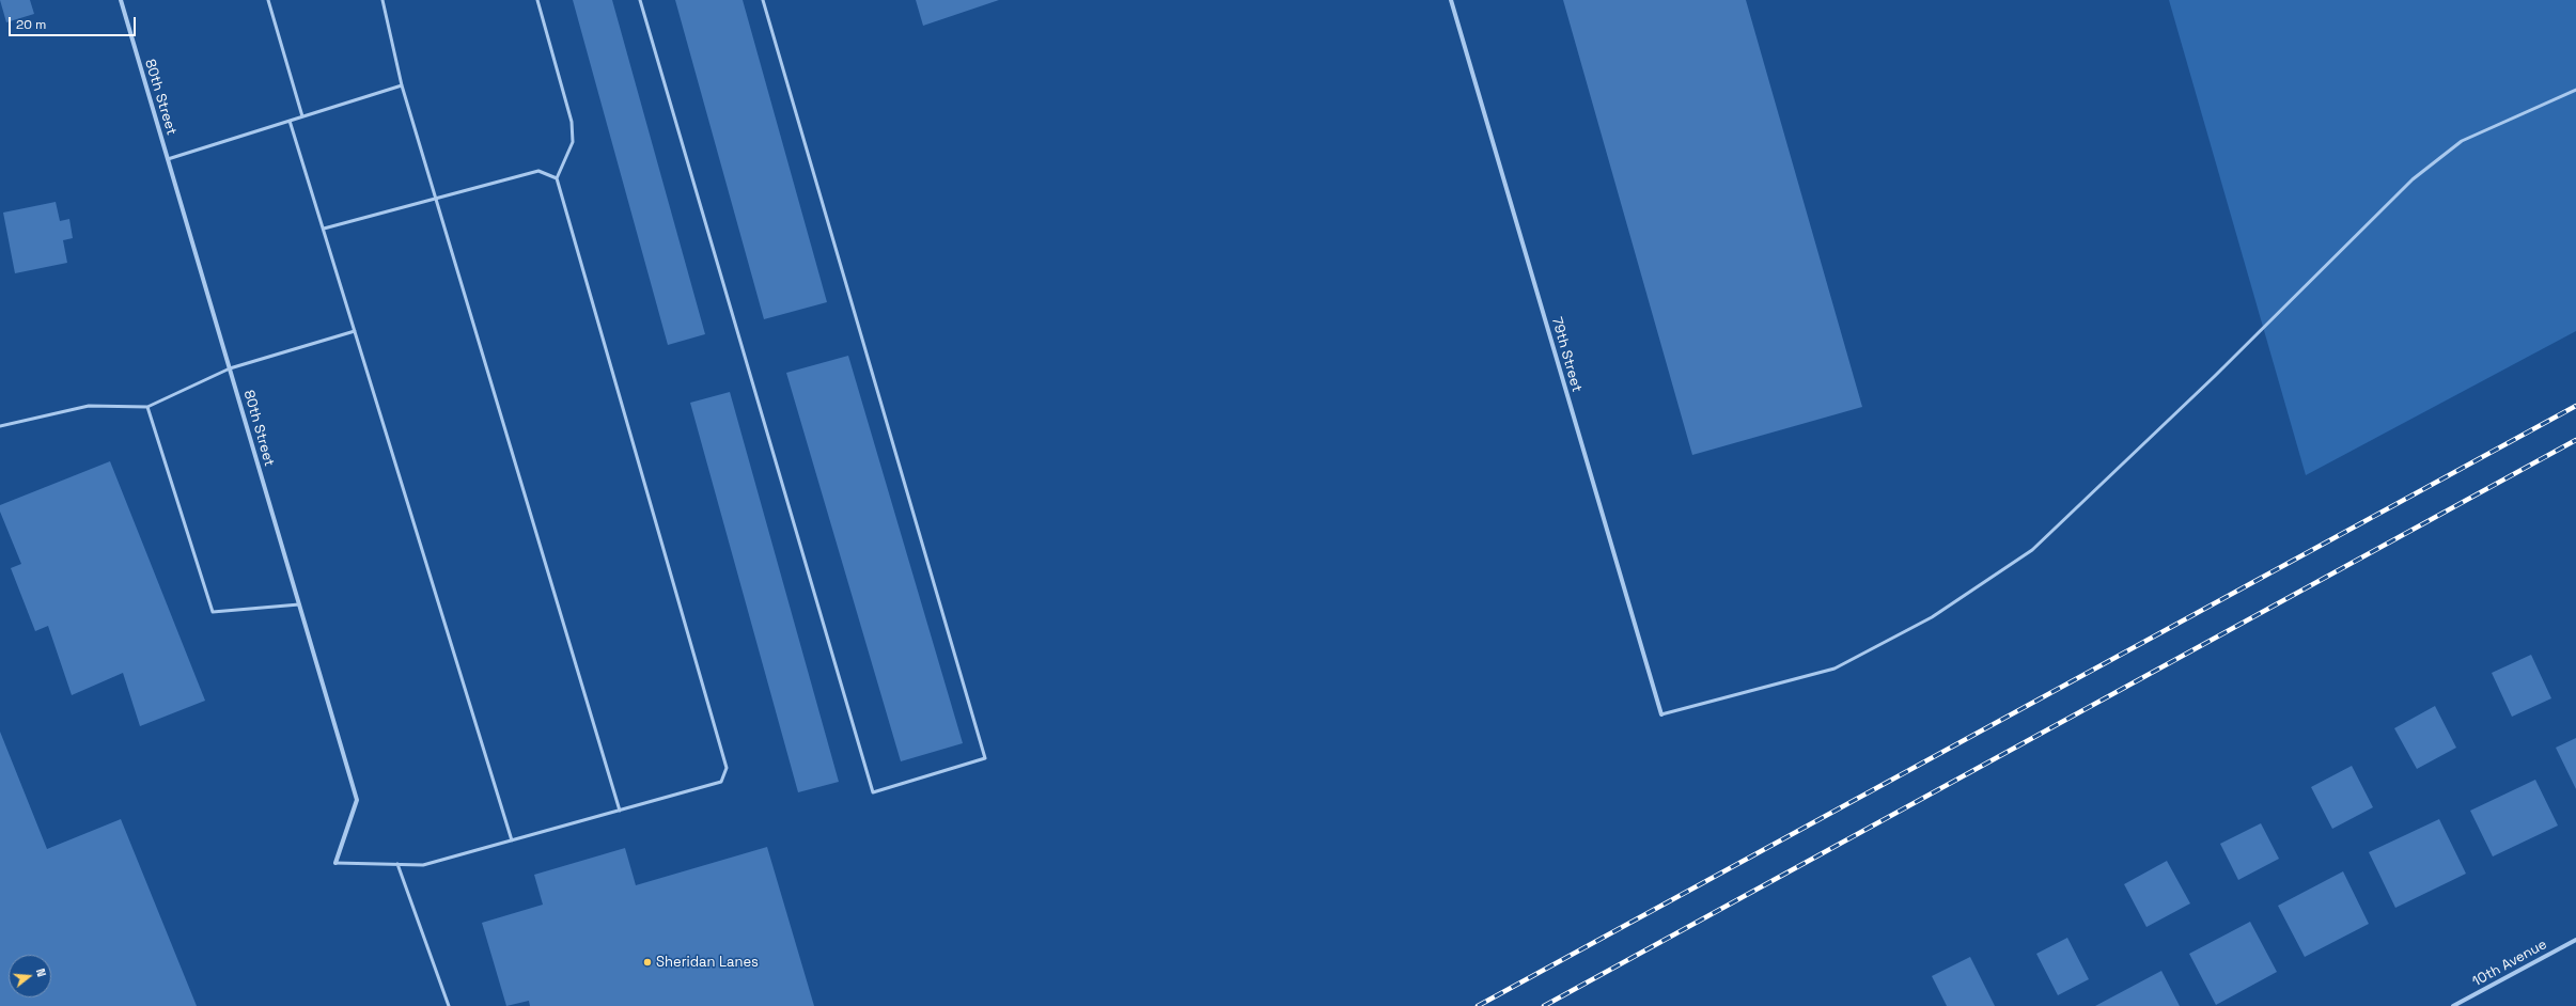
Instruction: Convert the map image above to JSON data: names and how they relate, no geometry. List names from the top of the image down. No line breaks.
{"streets":{"street":["80th Street","79th Street","10th Avenue"]},"places":["Sheridan Lanes"],"scale_bar":"20 m","north":"right"}
